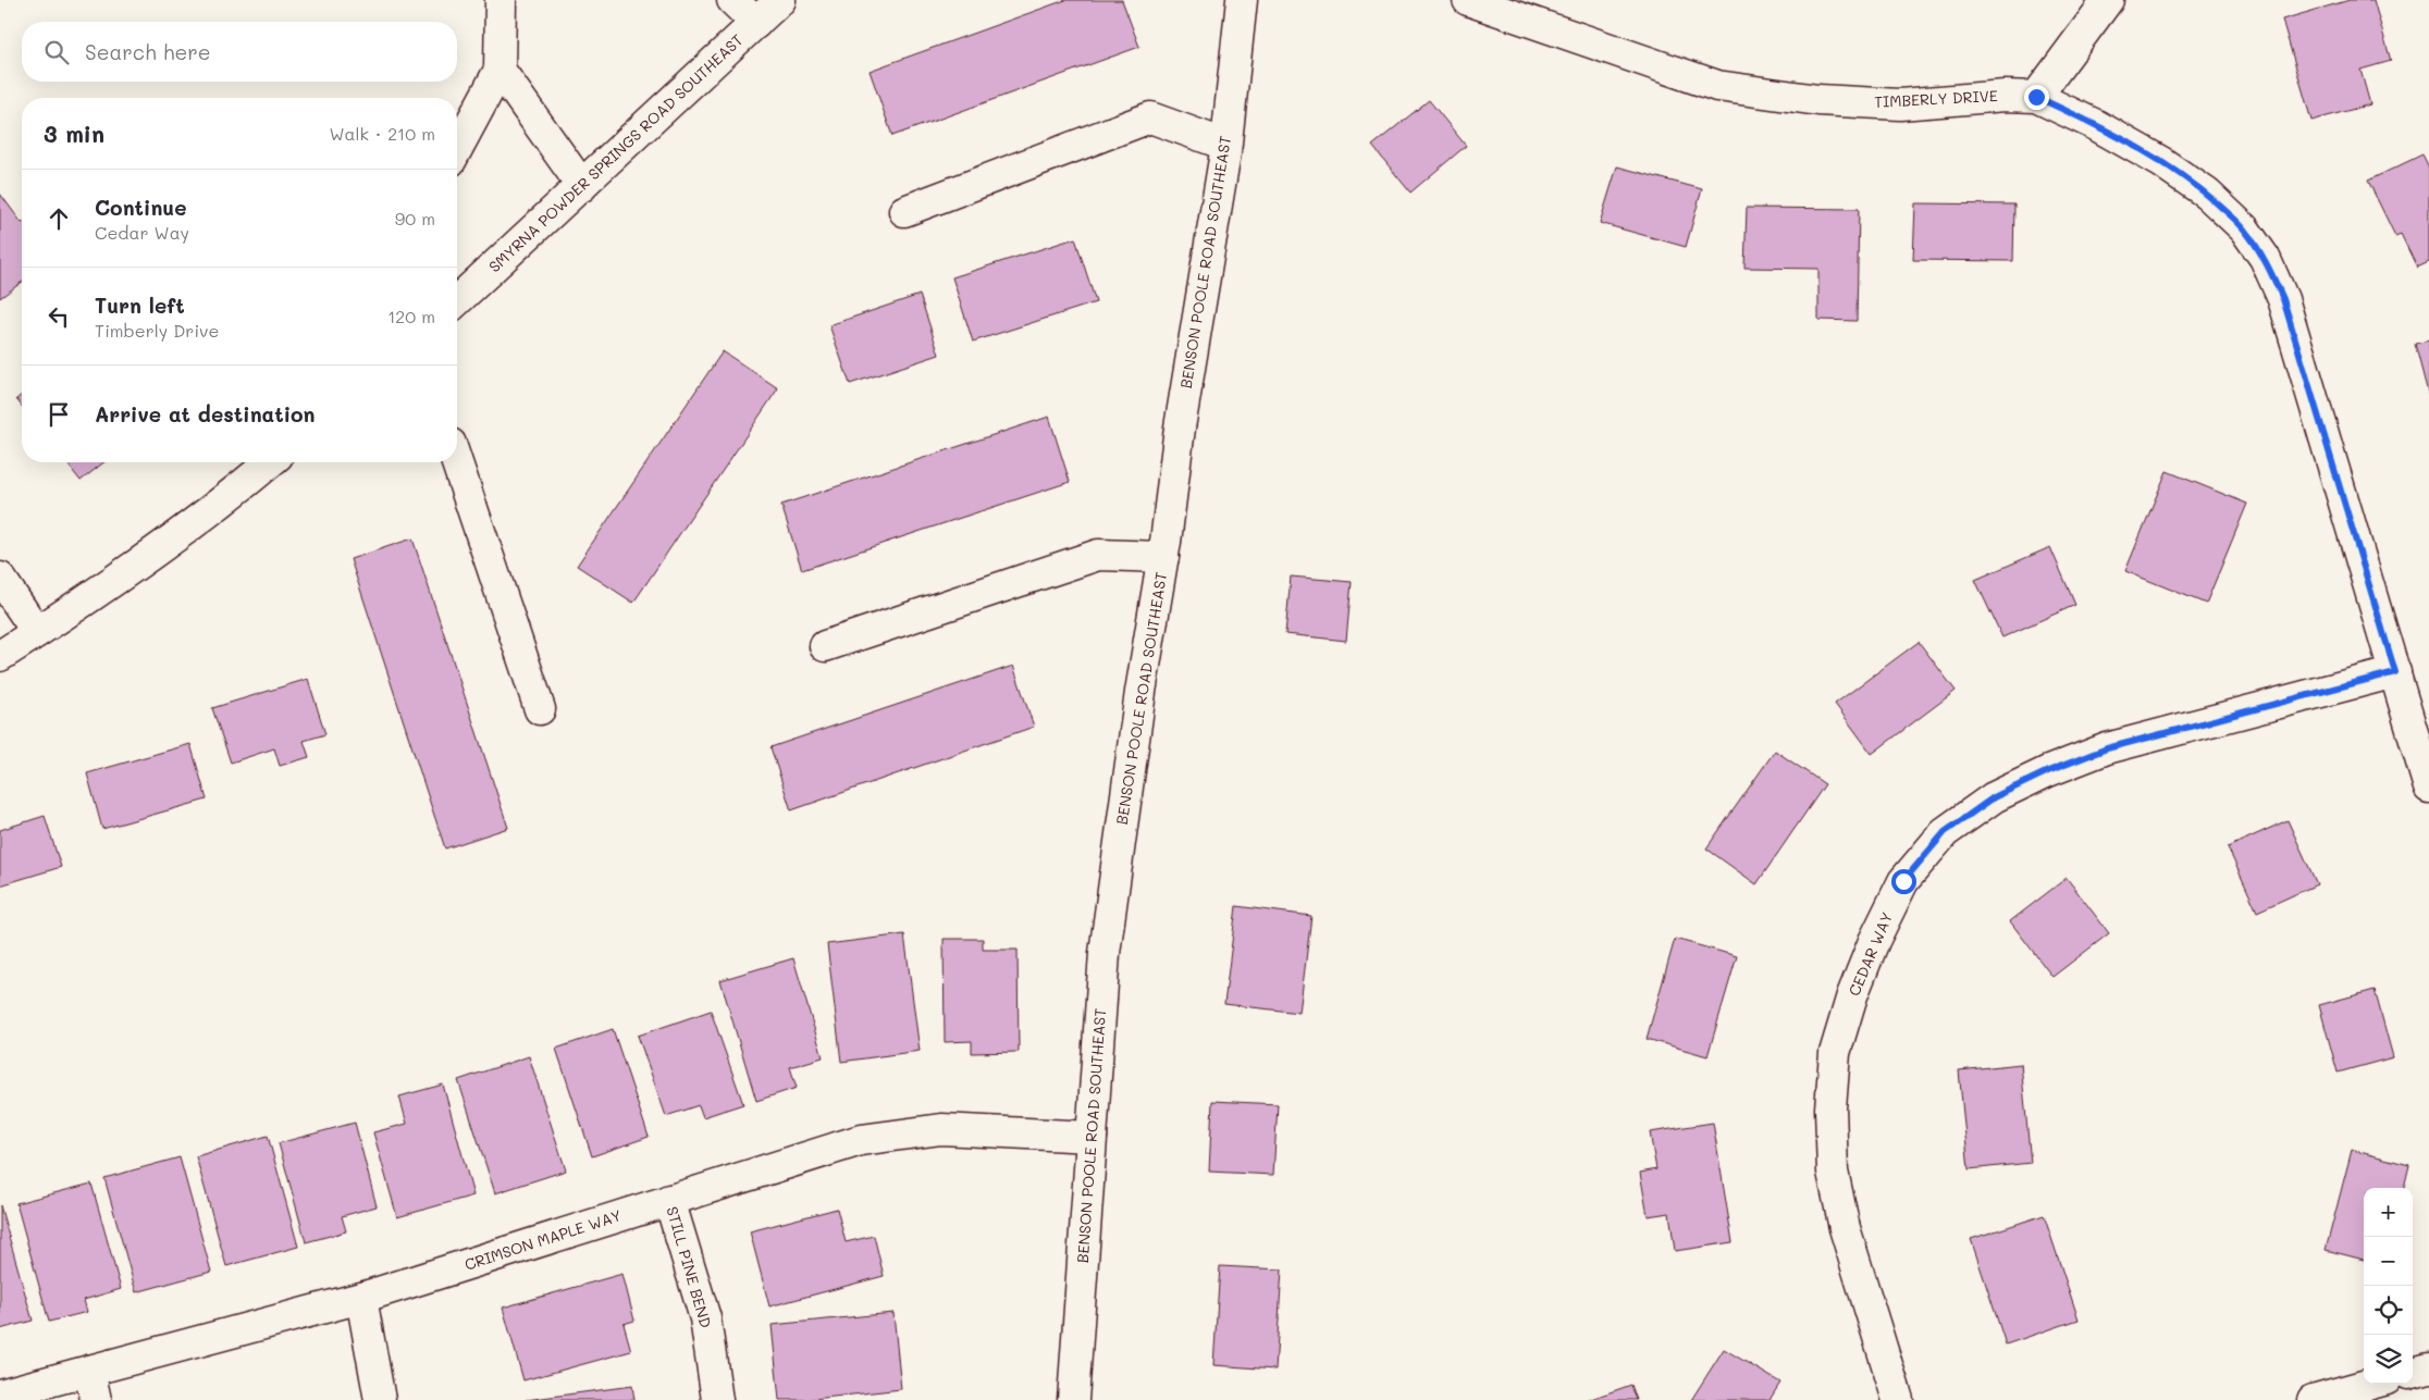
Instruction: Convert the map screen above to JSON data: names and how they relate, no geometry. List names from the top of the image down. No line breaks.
{"streets":{"street":["TIMBERLY DRIVE","SMYRNA POWDER SPRINGS ROAD SOUTHEAST","BENSON POOLE ROAD SOUTHEAST","CEDAR WAY","CRIMSON MAPLE WAY","STILL PINE BEND"]},"crossings":[["TIMBERLY DRIVE","CEDAR WAY"],["BENSON POOLE ROAD SOUTHEAST","CRIMSON MAPLE WAY"],["CRIMSON MAPLE WAY","STILL PINE BEND"]],"page":{"search":"Search here","heading":["3 min","Walk · 210 m"],"list":[["Continue","Cedar Way","90 m"],["Turn left","Timberly Drive","120 m"],"Arrive at destination"],"map_buttons":["+","−"]}}
